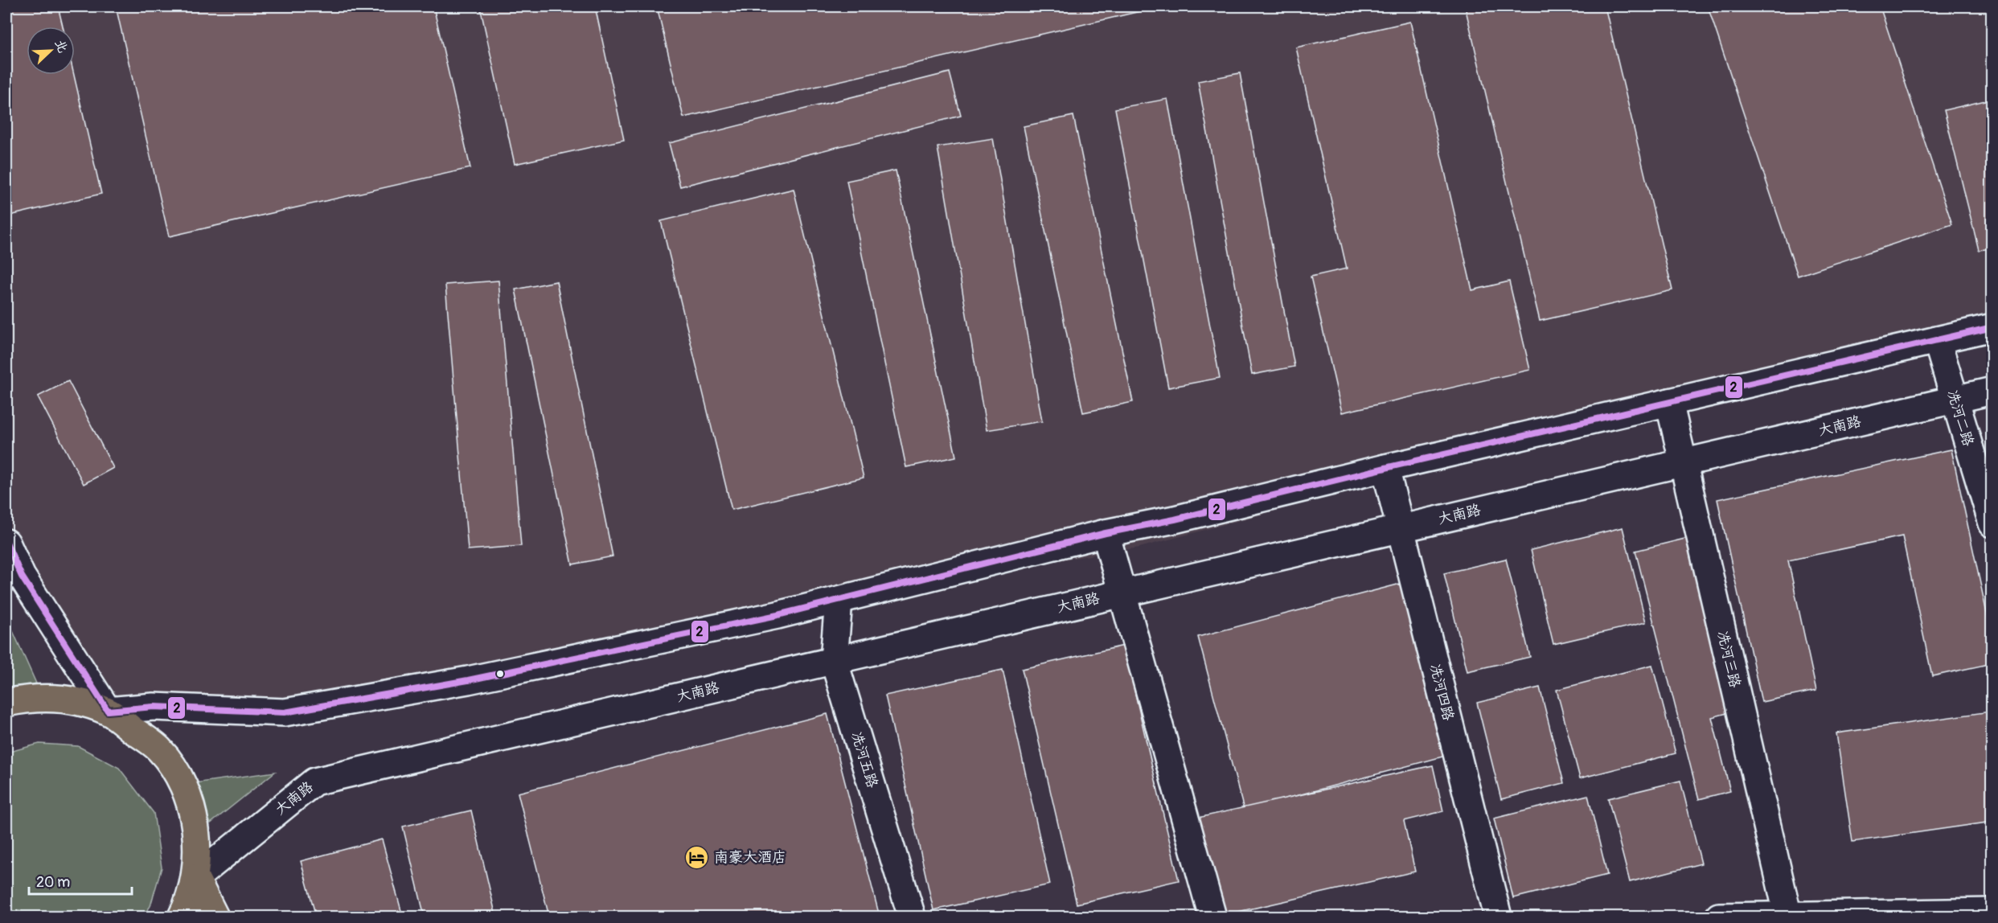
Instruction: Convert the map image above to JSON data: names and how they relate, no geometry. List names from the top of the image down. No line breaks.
{"streets":{"street":["冼河二路","大南路","冼河三路","冼河四路","冼河五路"]},"crossings":[["冼河二路","大南路"],["大南路","冼河三路"],["大南路","冼河四路"],["大南路","冼河五路"]],"places":{"hotel":["南豪大酒店"]},"lines":["transit line 2"],"scale_bar":"20 m","north":"top right"}
